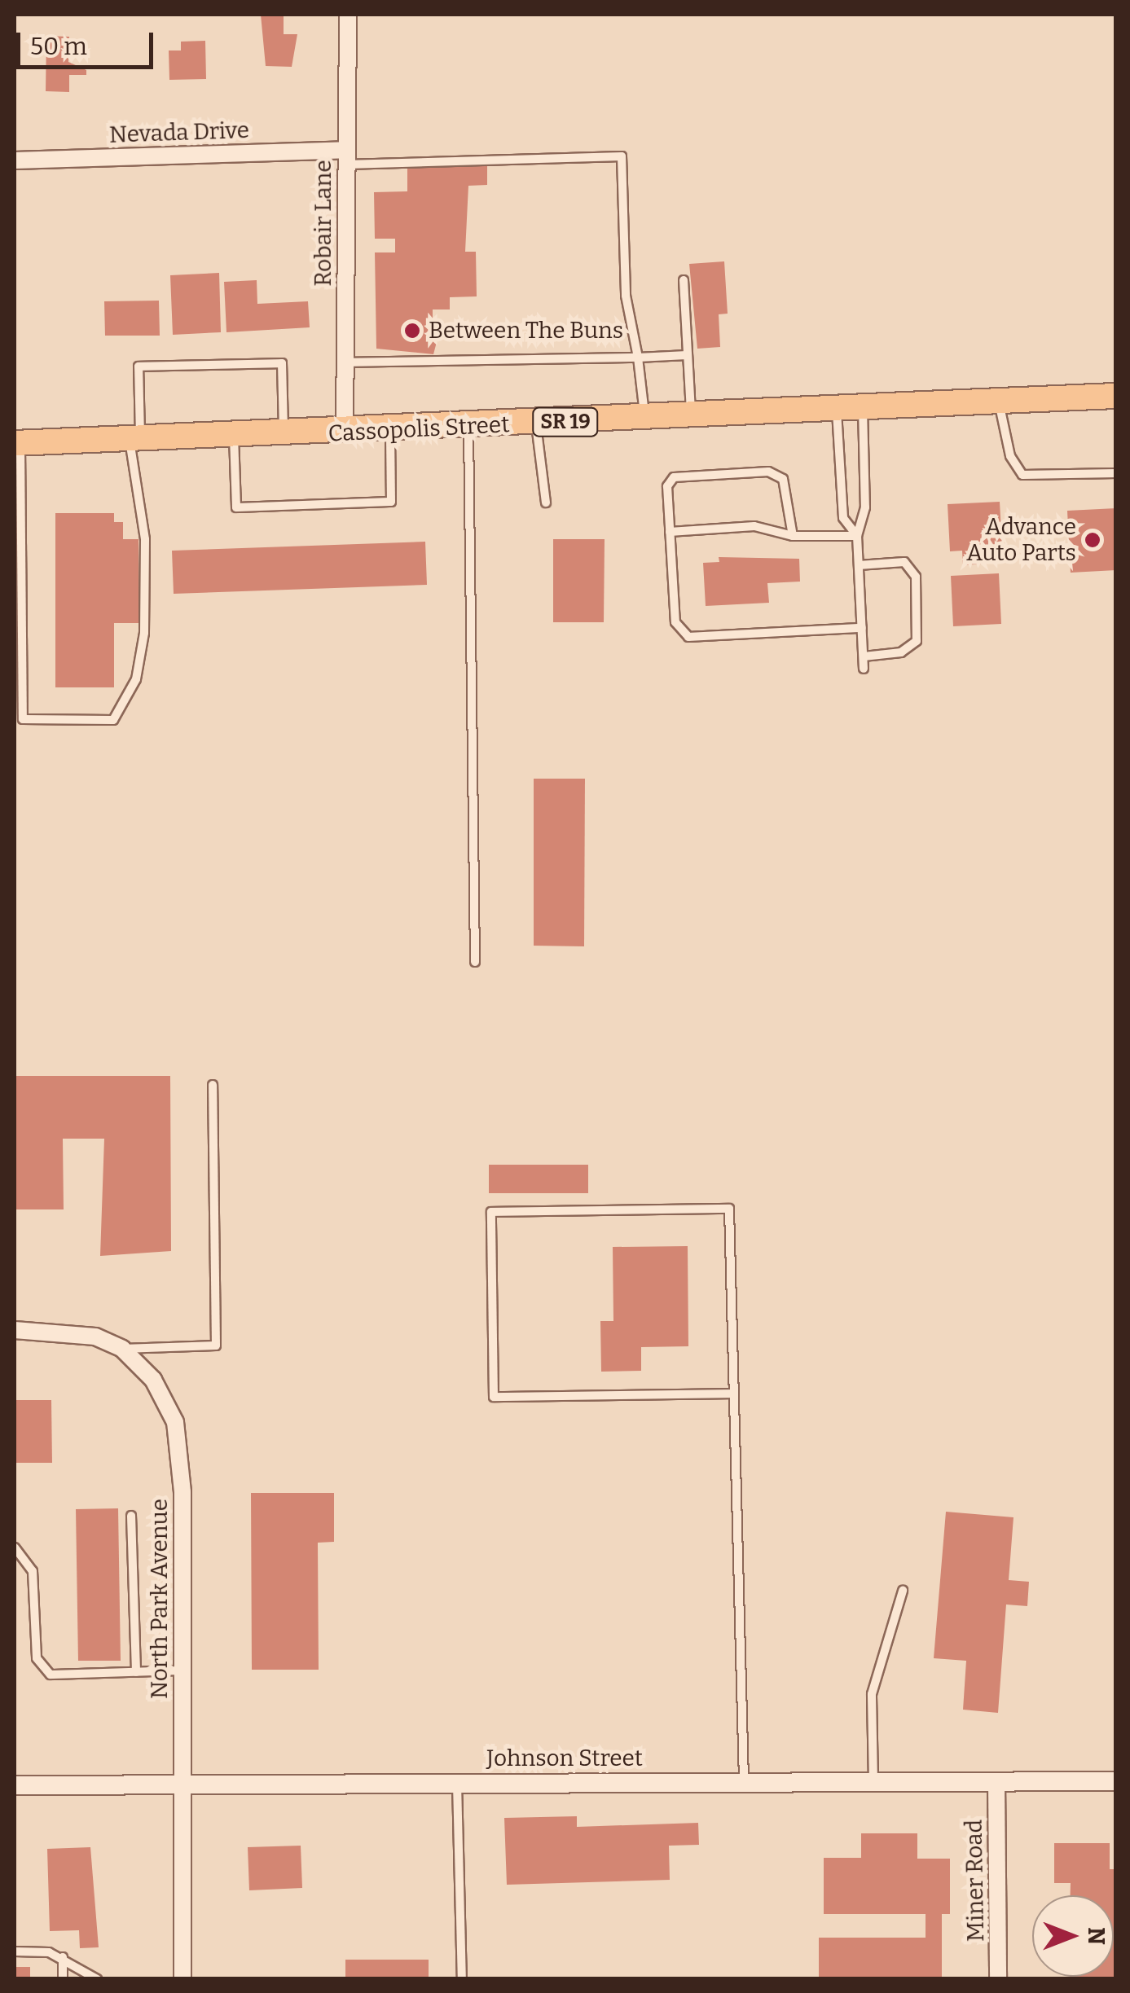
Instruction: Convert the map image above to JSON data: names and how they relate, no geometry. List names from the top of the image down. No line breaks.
{"streets":{"main road":["SR 19","Cassopolis Street"],"street":["Nevada Drive","Robair Lane","North Park Avenue","Johnson Street","Miner Road"]},"crossings":[["Nevada Drive","Robair Lane"],["Robair Lane","Cassopolis Street"],["North Park Avenue","Johnson Street"],["Johnson Street","Miner Road"]],"places":["Between The Buns","Advance Auto Parts"],"scale_bar":"50 m","north":"right"}
